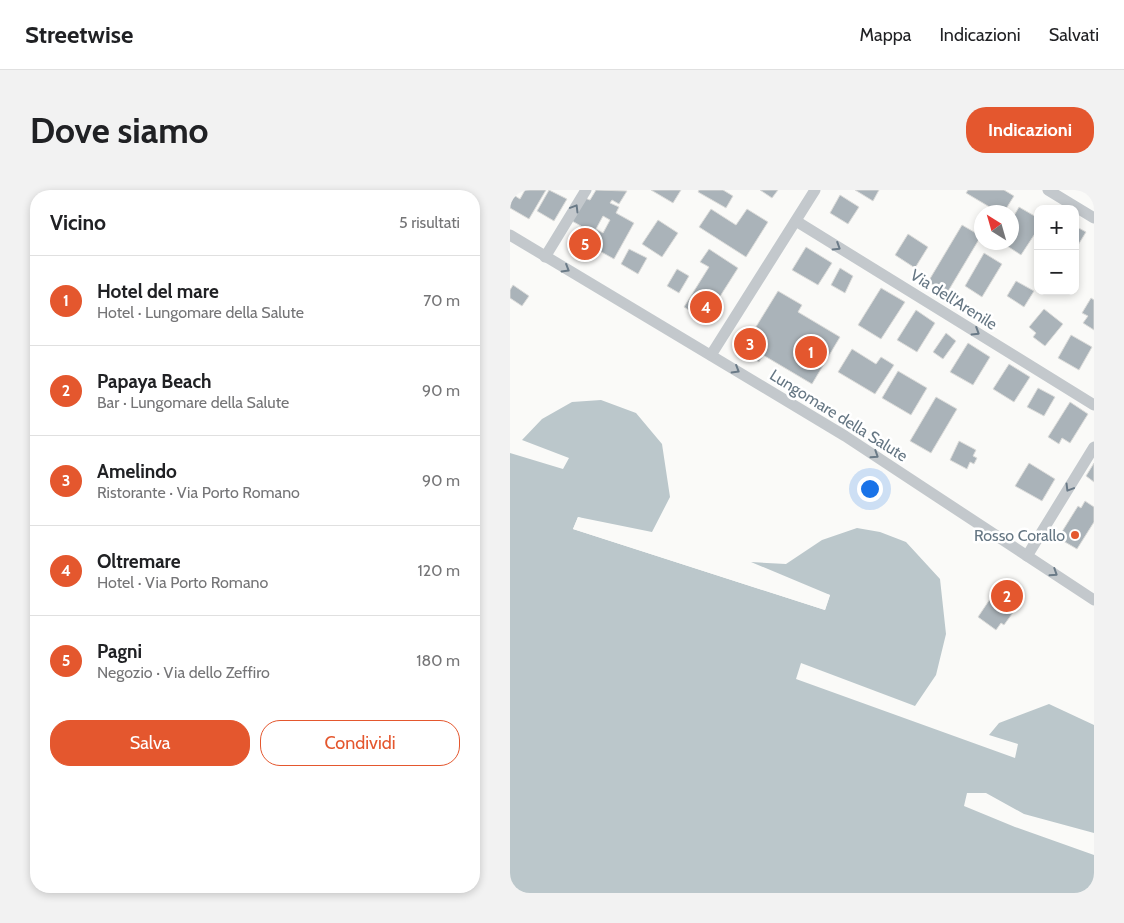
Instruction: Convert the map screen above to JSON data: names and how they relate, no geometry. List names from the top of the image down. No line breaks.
{"streets":{"street":["Via dell'Arenile","Lungomare della Salute"]},"one_way":["Via dell'Arenile","Lungomare della Salute"],"places":["Rosso Corallo"],"north":"top left","page":{"header":"Streetwise","nav":["Mappa","Indicazioni","Salvati"],"buttons":["Indicazioni",["Salva","Condividi"]],"title":"Dove siamo","heading":["Vicino","5 risultati"],"map_buttons":["+","−"],"pins":["5","4","3","1","2"],"list":[{"mark":"1","name":"Hotel del mare","note":"Hotel · Lungomare della Salute","value":"70 m"},{"mark":"2","name":"Papaya Beach","note":"Bar · Lungomare della Salute","value":"90 m"},{"mark":"3","name":"Amelindo","note":"Ristorante · Via Porto Romano","value":"90 m"},{"mark":"4","name":"Oltremare","note":"Hotel · Via Porto Romano","value":"120 m"},{"mark":"5","name":"Pagni","note":"Negozio · Via dello Zeffiro","value":"180 m"}]}}
